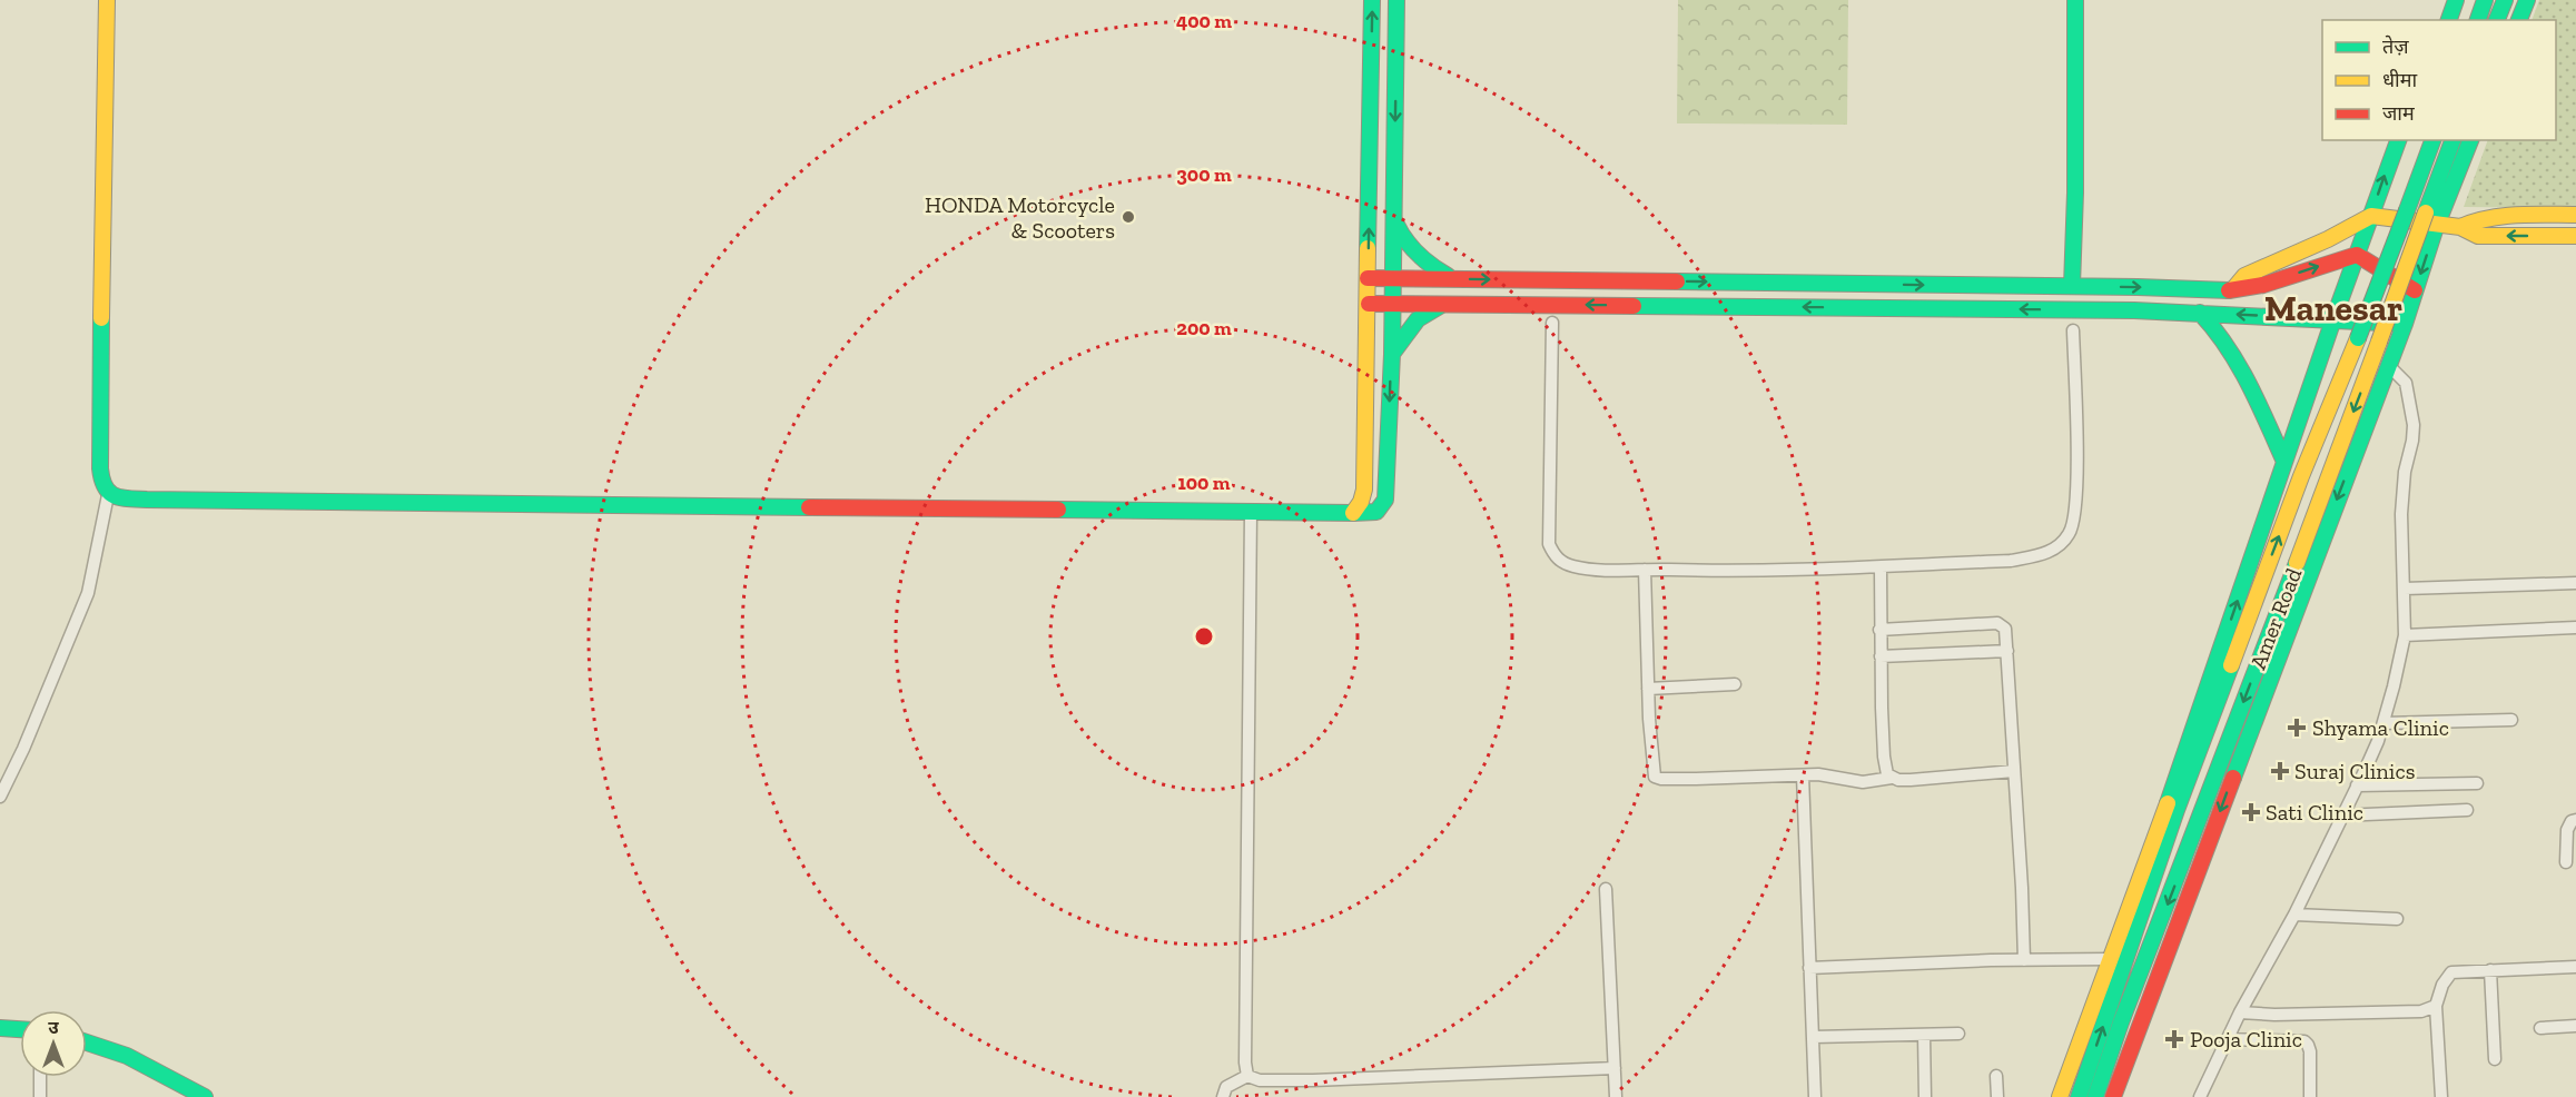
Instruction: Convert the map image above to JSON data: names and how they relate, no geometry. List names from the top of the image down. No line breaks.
{"streets":{"main road":["Amer Road"]},"districts":["Manesar"],"places":{"other":["HONDA Motorcycle & Scooters"],"health":["Shyama Clinic","Suraj Clinics","Sati Clinic","Pooja Clinic"]},"legend":["तेज़","धीमा","जाम"],"north":"top","rings":["400 m","300 m","200 m","100 m"]}
